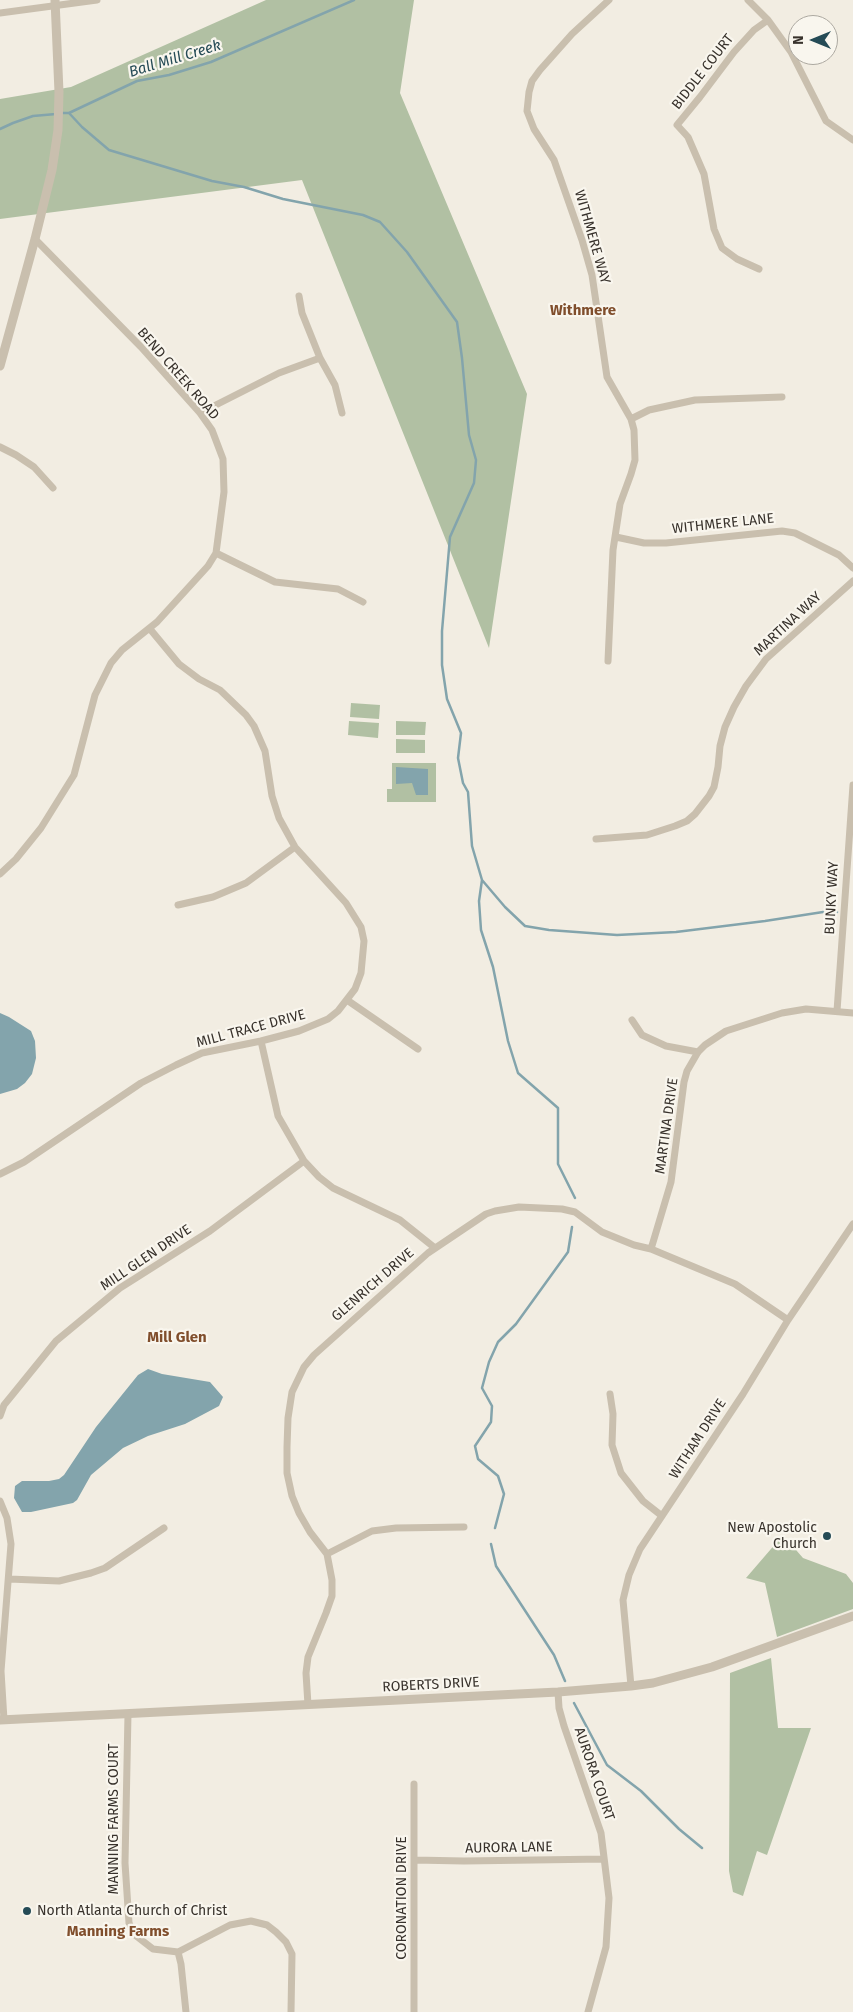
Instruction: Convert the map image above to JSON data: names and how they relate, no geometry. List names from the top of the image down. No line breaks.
{"streets":{"street":["BIDDLE COURT","WITHMERE WAY","BEND CREEK ROAD","WITHMERE LANE","MARTINA WAY","BUNKY WAY","MILL TRACE DRIVE","MARTINA DRIVE","MILL GLEN DRIVE","GLENRICH DRIVE","WITHAM DRIVE","ROBERTS DRIVE","AURORA COURT","MANNING FARMS COURT","AURORA LANE","CORONATION DRIVE"]},"crossings":[["WITHMERE WAY","WITHMERE LANE"],["BEND CREEK ROAD","MILL TRACE DRIVE"],["BUNKY WAY","MARTINA DRIVE"],["MARTINA DRIVE","GLENRICH DRIVE"],["GLENRICH DRIVE","WITHAM DRIVE"],["GLENRICH DRIVE","ROBERTS DRIVE"],["WITHAM DRIVE","ROBERTS DRIVE"],["ROBERTS DRIVE","AURORA COURT"],["ROBERTS DRIVE","MANNING FARMS COURT"],["AURORA COURT","AURORA LANE"],["AURORA LANE","CORONATION DRIVE"]],"districts":["Withmere","Mill Glen","Manning Farms"],"water":["Ball Mill Creek"],"places":["New Apostolic Church","North Atlanta Church of Christ"],"north":"left"}
